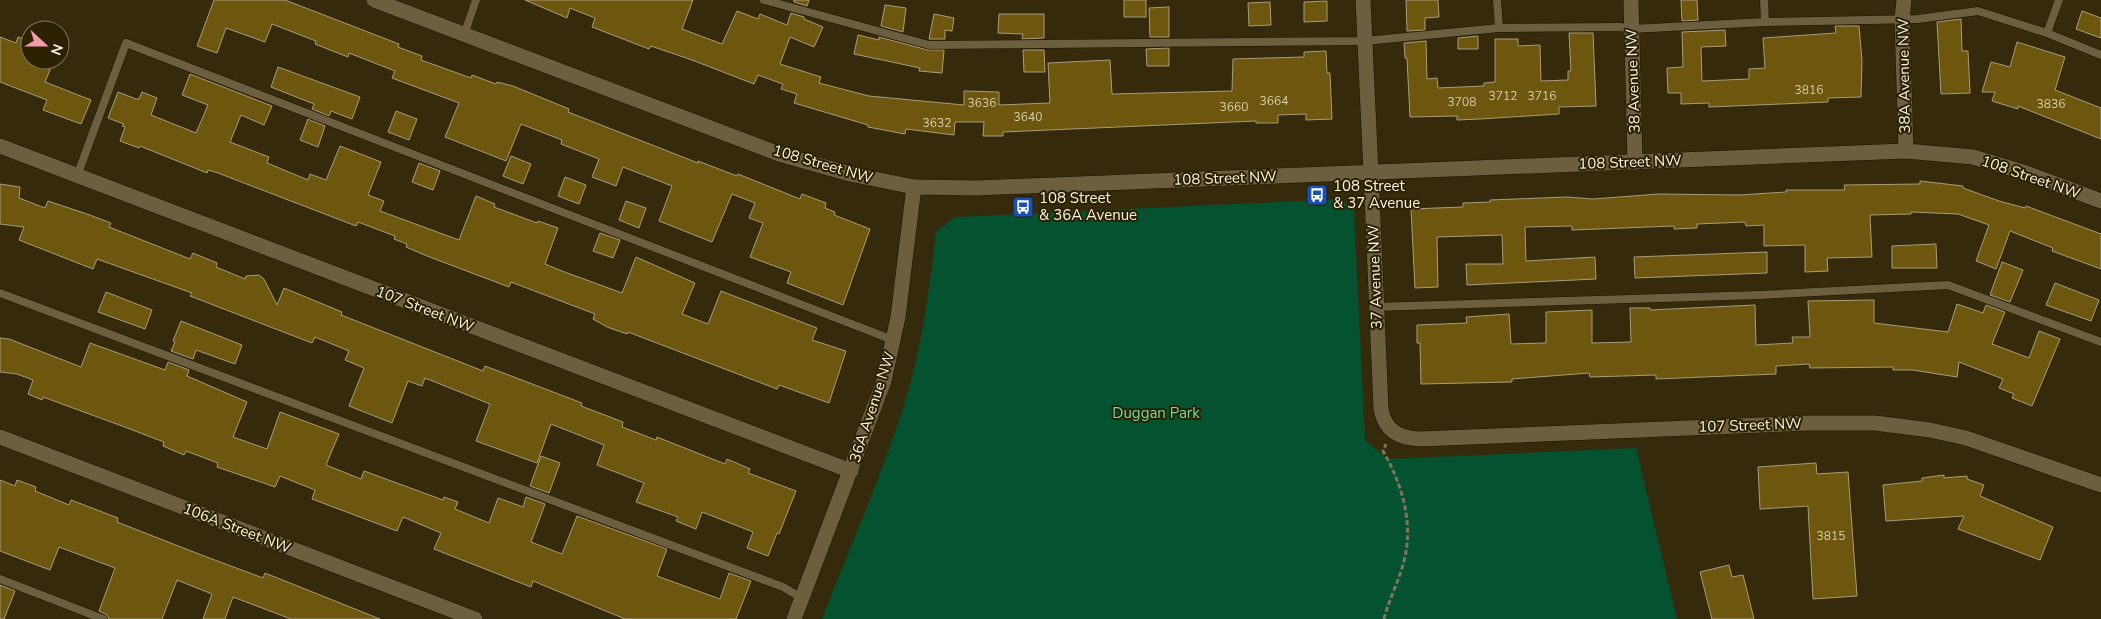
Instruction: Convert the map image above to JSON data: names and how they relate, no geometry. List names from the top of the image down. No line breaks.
{"streets":{"street":["38A Avenue NW","38 Avenue NW","108 Street NW","37 Avenue NW","107 Street NW","36A Avenue NW","106A Street NW"]},"crossings":[["38A Avenue NW","108 Street NW"],["38 Avenue NW","108 Street NW"],["108 Street NW","37 Avenue NW"],["108 Street NW","36A Avenue NW"],["37 Avenue NW","107 Street NW"],["107 Street NW","36A Avenue NW"]],"parks":["Duggan Park"],"places":{"bus stop":["108 Street & 37 Avenue","108 Street & 36A Avenue"]},"house_numbers":["3816","3712","3716","3664","3708","3636","3836","3660","3640","3632","3815"],"north":"right"}
